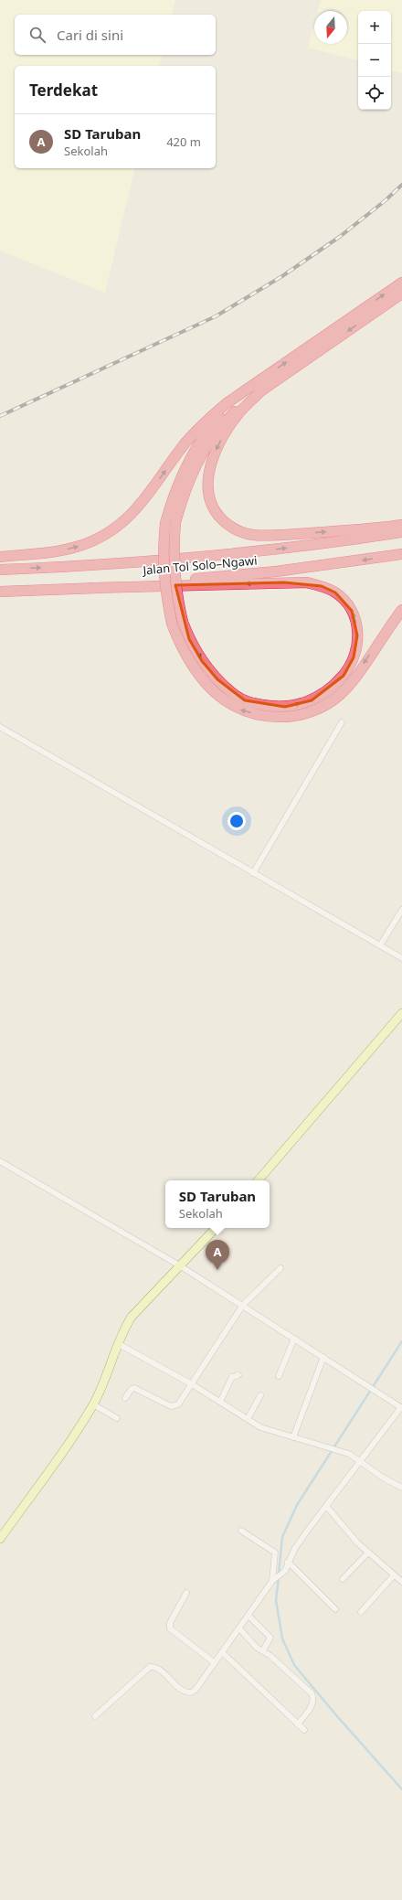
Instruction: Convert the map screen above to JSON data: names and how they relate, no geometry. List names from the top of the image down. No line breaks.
{"streets":{"highway":["Jalan Tol Solo–Ngawi"]},"north":"bottom","page":{"map_buttons":["+","−"],"search":"Cari di sini","heading":"Terdekat","list":[{"mark":"A","name":"SD Taruban","note":"Sekolah","value":"420 m"}],"popup":["SD Taruban","Sekolah"],"pins":"A"}}
